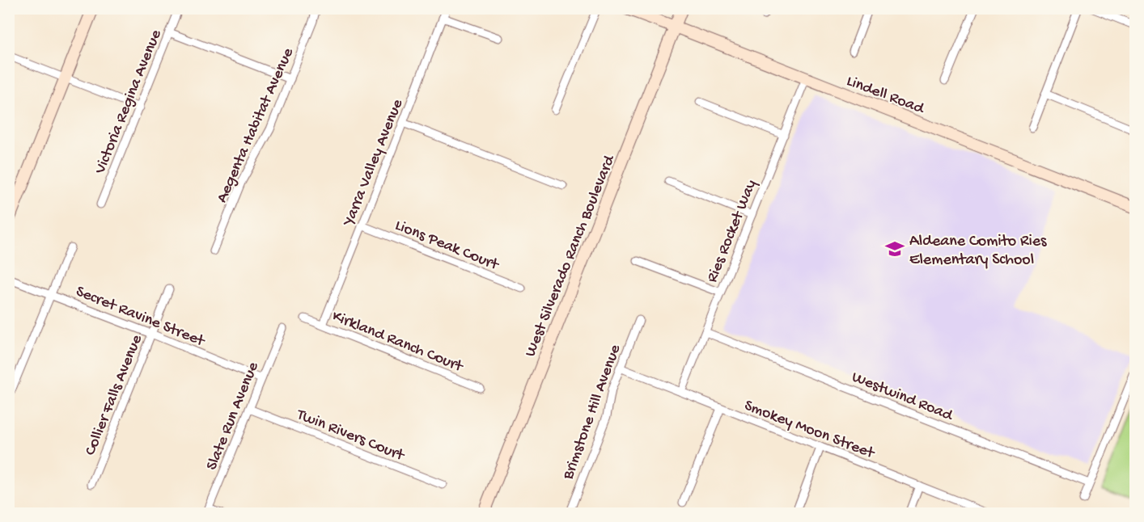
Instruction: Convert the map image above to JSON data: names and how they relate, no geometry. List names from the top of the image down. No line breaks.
{"streets":{"street":["Lindell Road","Victoria Regina Avenue","Aegenta Habitat Avenue","Yarra Valley Avenue","Ries Rocket Way","Lions Peak Court","West Silverado Ranch Boulevard","Secret Ravine Street","Kirkland Ranch Court","Collier Falls Avenue","Westwind Road","Brimstone Hill Avenue","Slate Run Avenue","Smokey Moon Street","Twin Rivers Court"]},"crossings":[["Lindell Road","Ries Rocket Way"],["Lindell Road","West Silverado Ranch Boulevard"],["Yarra Valley Avenue","Lions Peak Court"],["Yarra Valley Avenue","Kirkland Ranch Court"],["Ries Rocket Way","Westwind Road"],["Ries Rocket Way","Smokey Moon Street"],["Secret Ravine Street","Collier Falls Avenue"],["Secret Ravine Street","Slate Run Avenue"],["Brimstone Hill Avenue","Smokey Moon Street"],["Slate Run Avenue","Twin Rivers Court"]],"places":{"school or university":["Aldeane Comito Ries Elementary School"]}}
